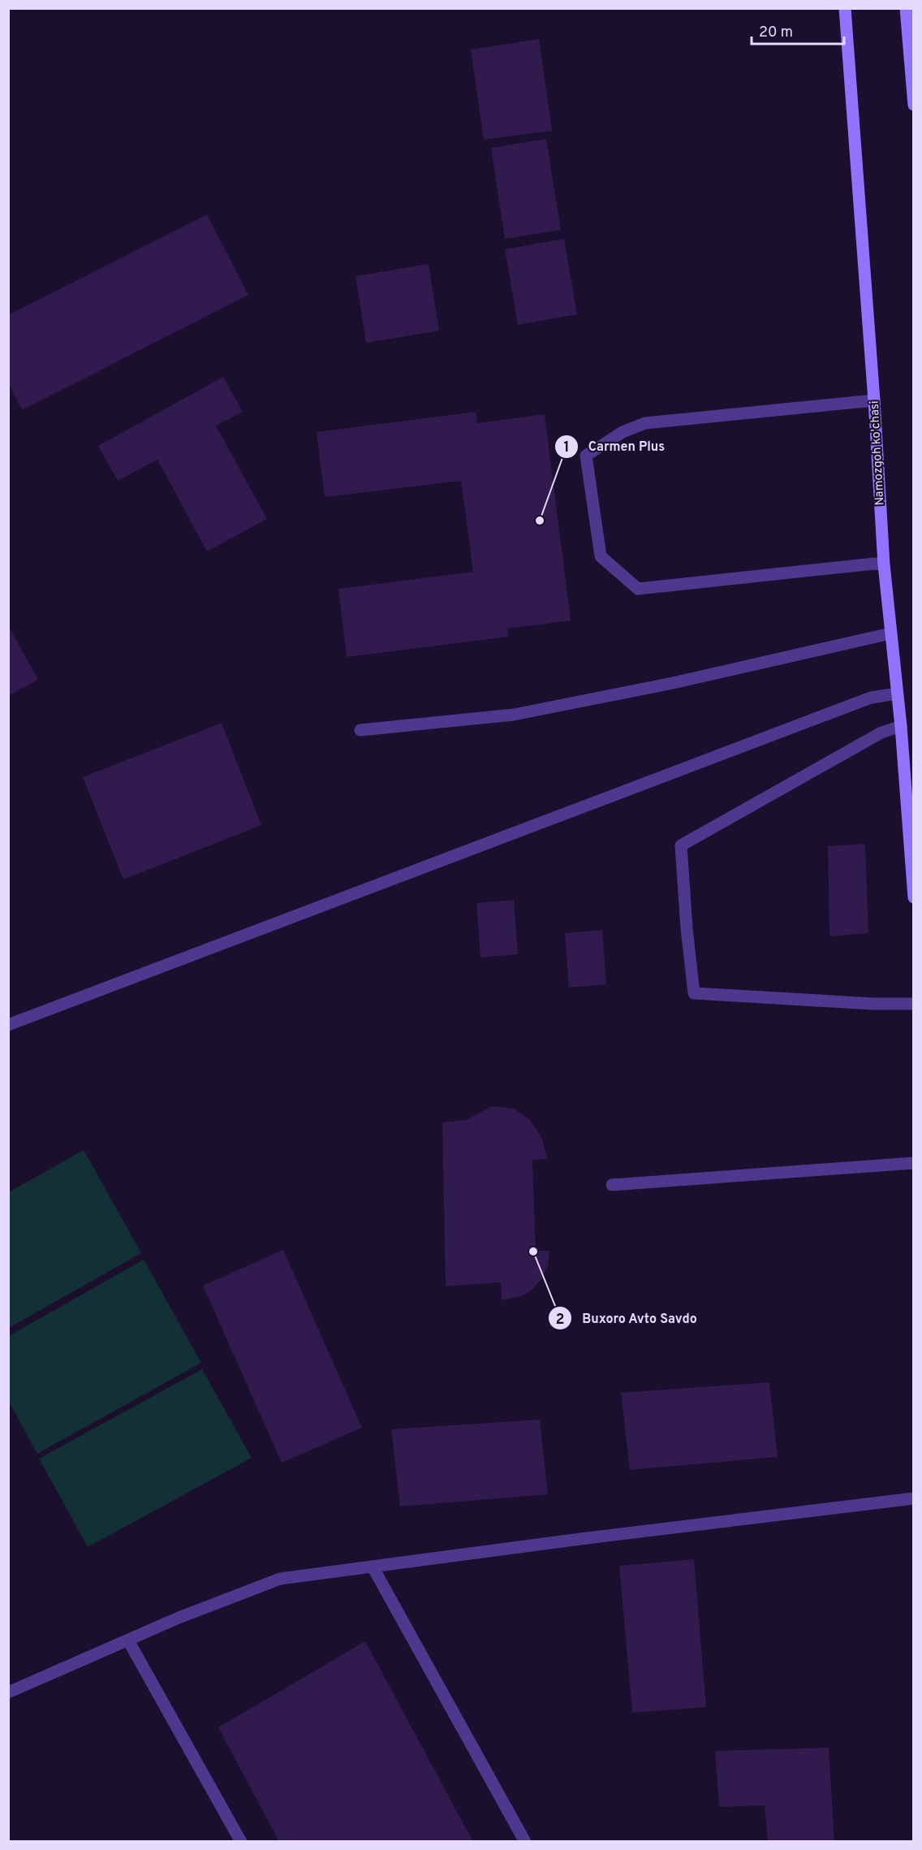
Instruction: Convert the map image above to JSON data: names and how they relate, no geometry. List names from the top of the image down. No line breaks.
{"streets":{"main road":["Namozgoh ko'chasi"]},"places":["Carmen Plus","Buxoro Avto Savdo"],"scale_bar":"20 m"}
